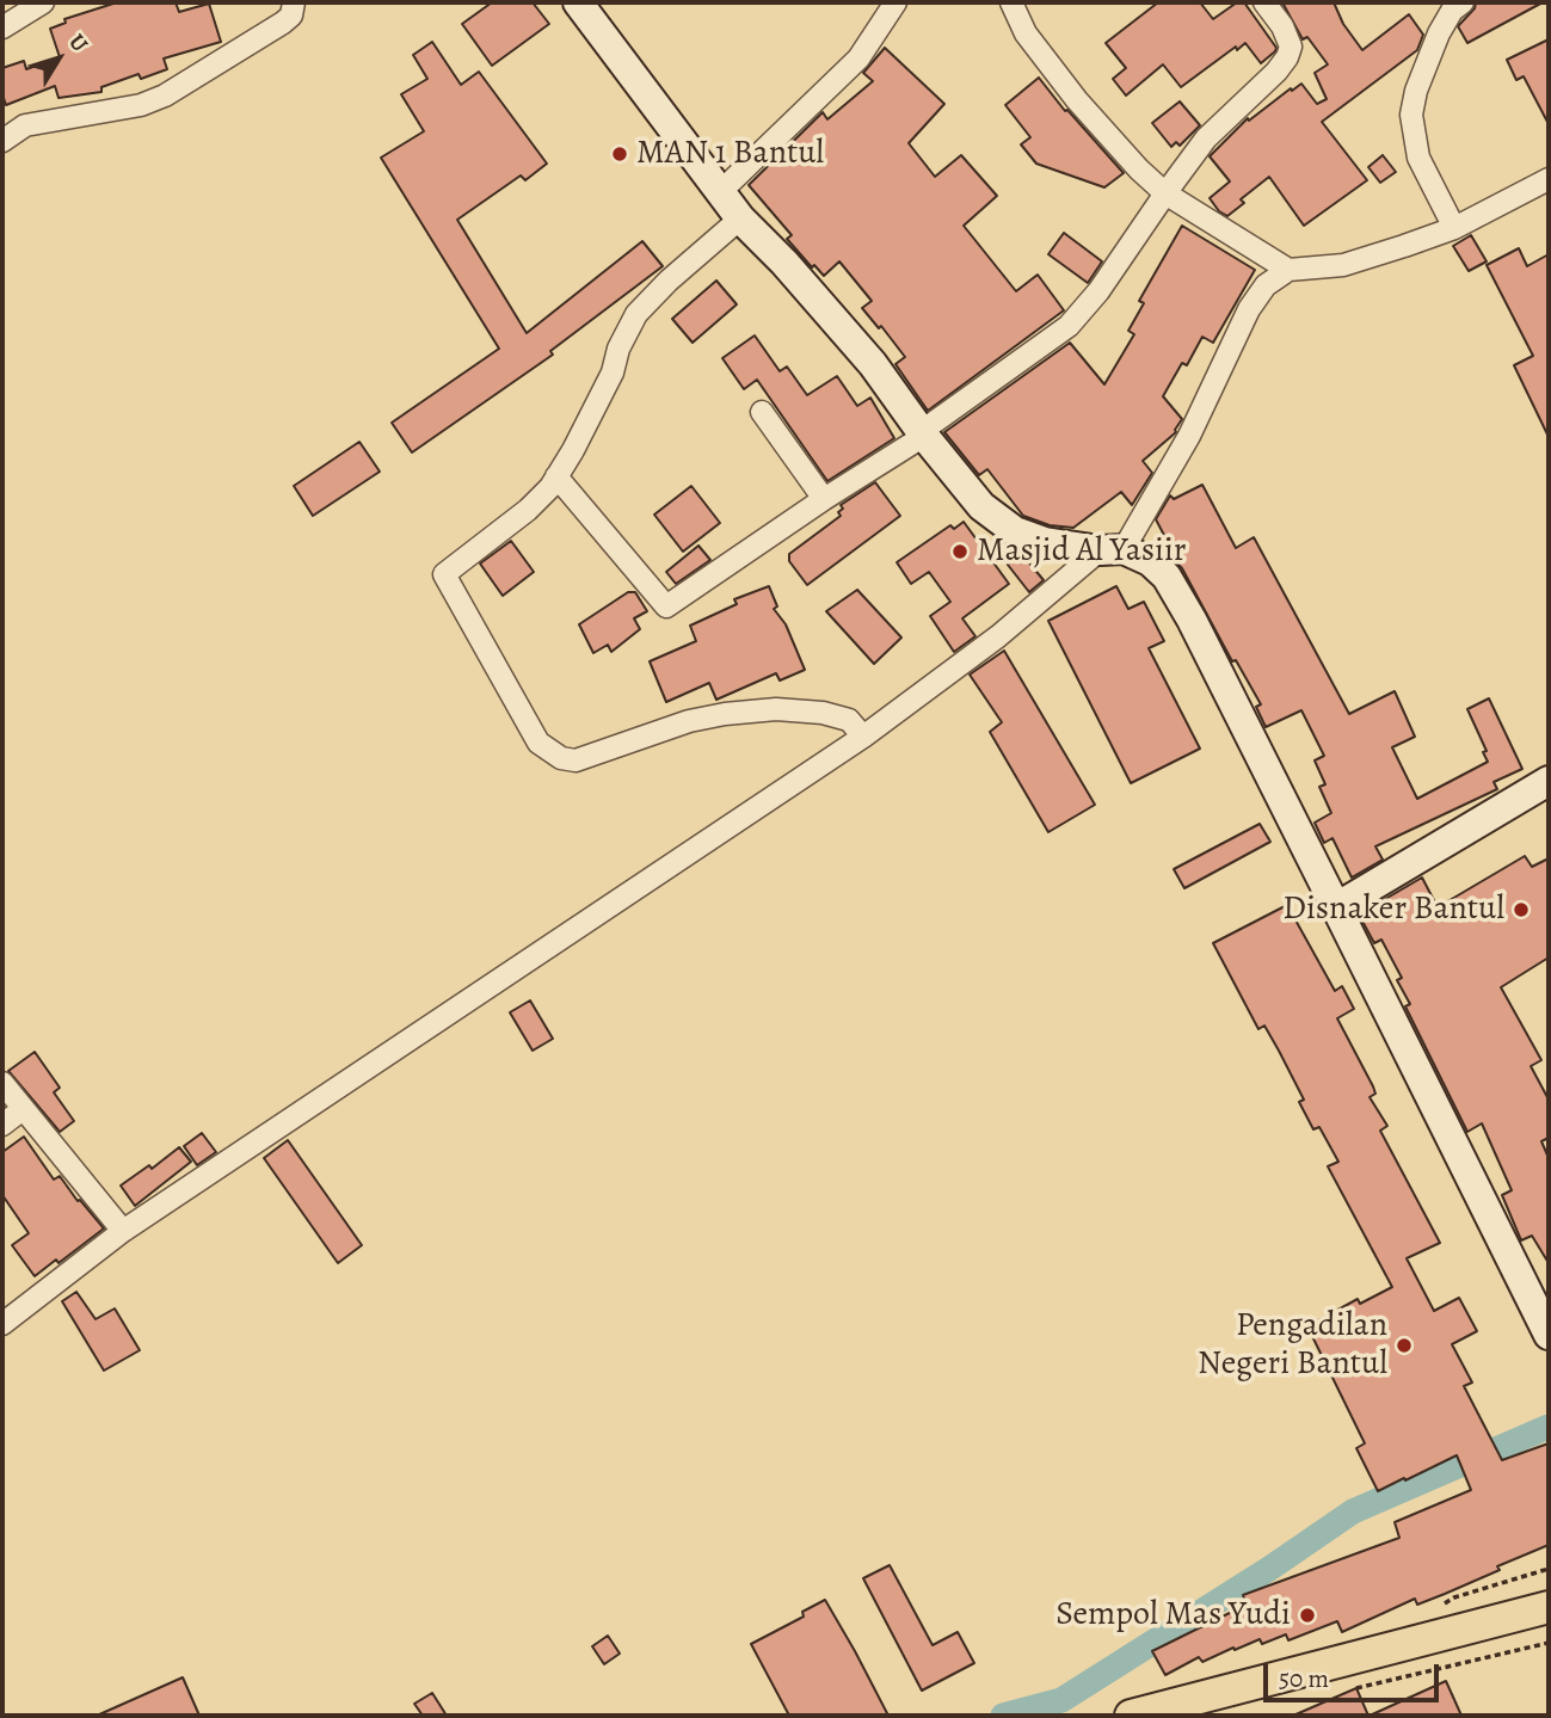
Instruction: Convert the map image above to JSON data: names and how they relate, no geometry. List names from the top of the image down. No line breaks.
{"places":["MAN 1 Bantul","Masjid Al Yasiir","Disnaker Bantul","Pengadilan Negeri Bantul","Sempol Mas Yudi"],"scale_bar":"50 m","north":"top right"}
